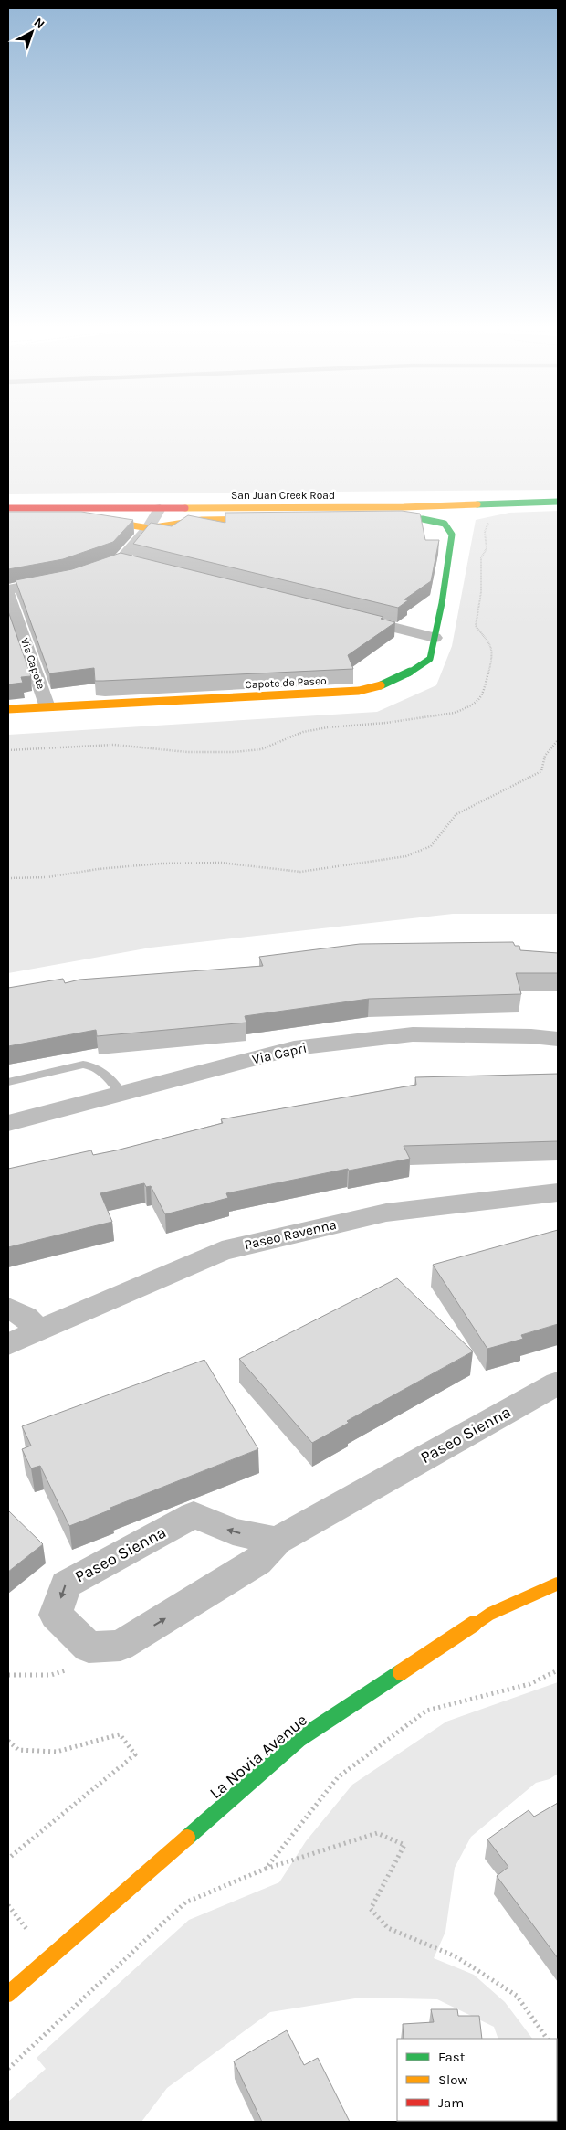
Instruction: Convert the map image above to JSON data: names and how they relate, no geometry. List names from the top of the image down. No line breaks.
{"streets":{"street":["San Juan Creek Road","Via Capote","Capote de Paseo","Via Capri","Paseo Ravenna","Paseo Sienna","La Novia Avenue"]},"crossings":[["Via Capote","Capote de Paseo"]],"legend":["Fast","Slow","Jam"],"north":"top right"}
